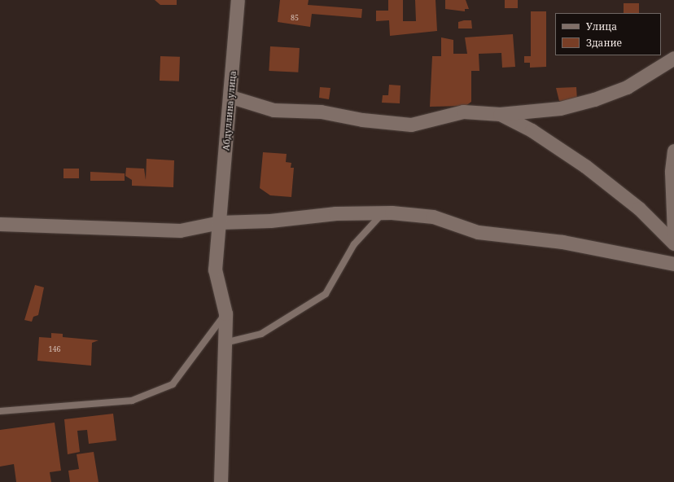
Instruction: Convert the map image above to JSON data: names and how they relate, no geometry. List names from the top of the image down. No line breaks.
{"streets":{"street":["Абдуллина улица"]},"house_numbers":["85","146"],"legend":["Улица","Здание"]}
